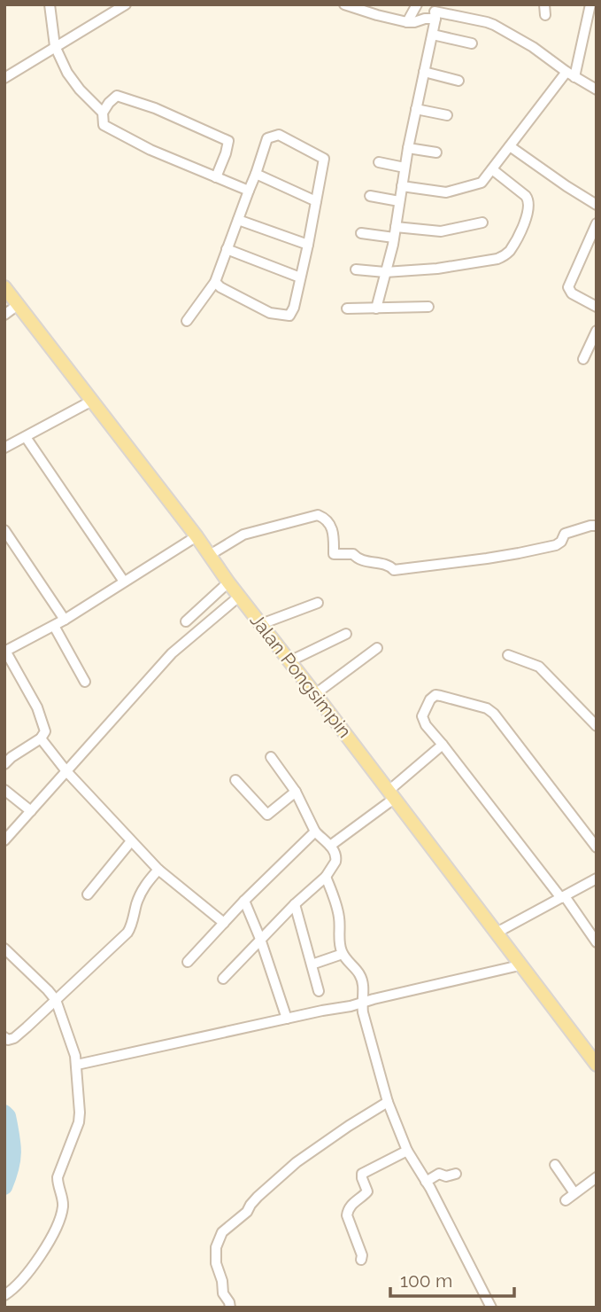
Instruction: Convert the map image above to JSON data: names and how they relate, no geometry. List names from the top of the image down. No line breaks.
{"streets":{"main road":["Jalan Pongsimpin"]},"scale_bar":"100 m"}
